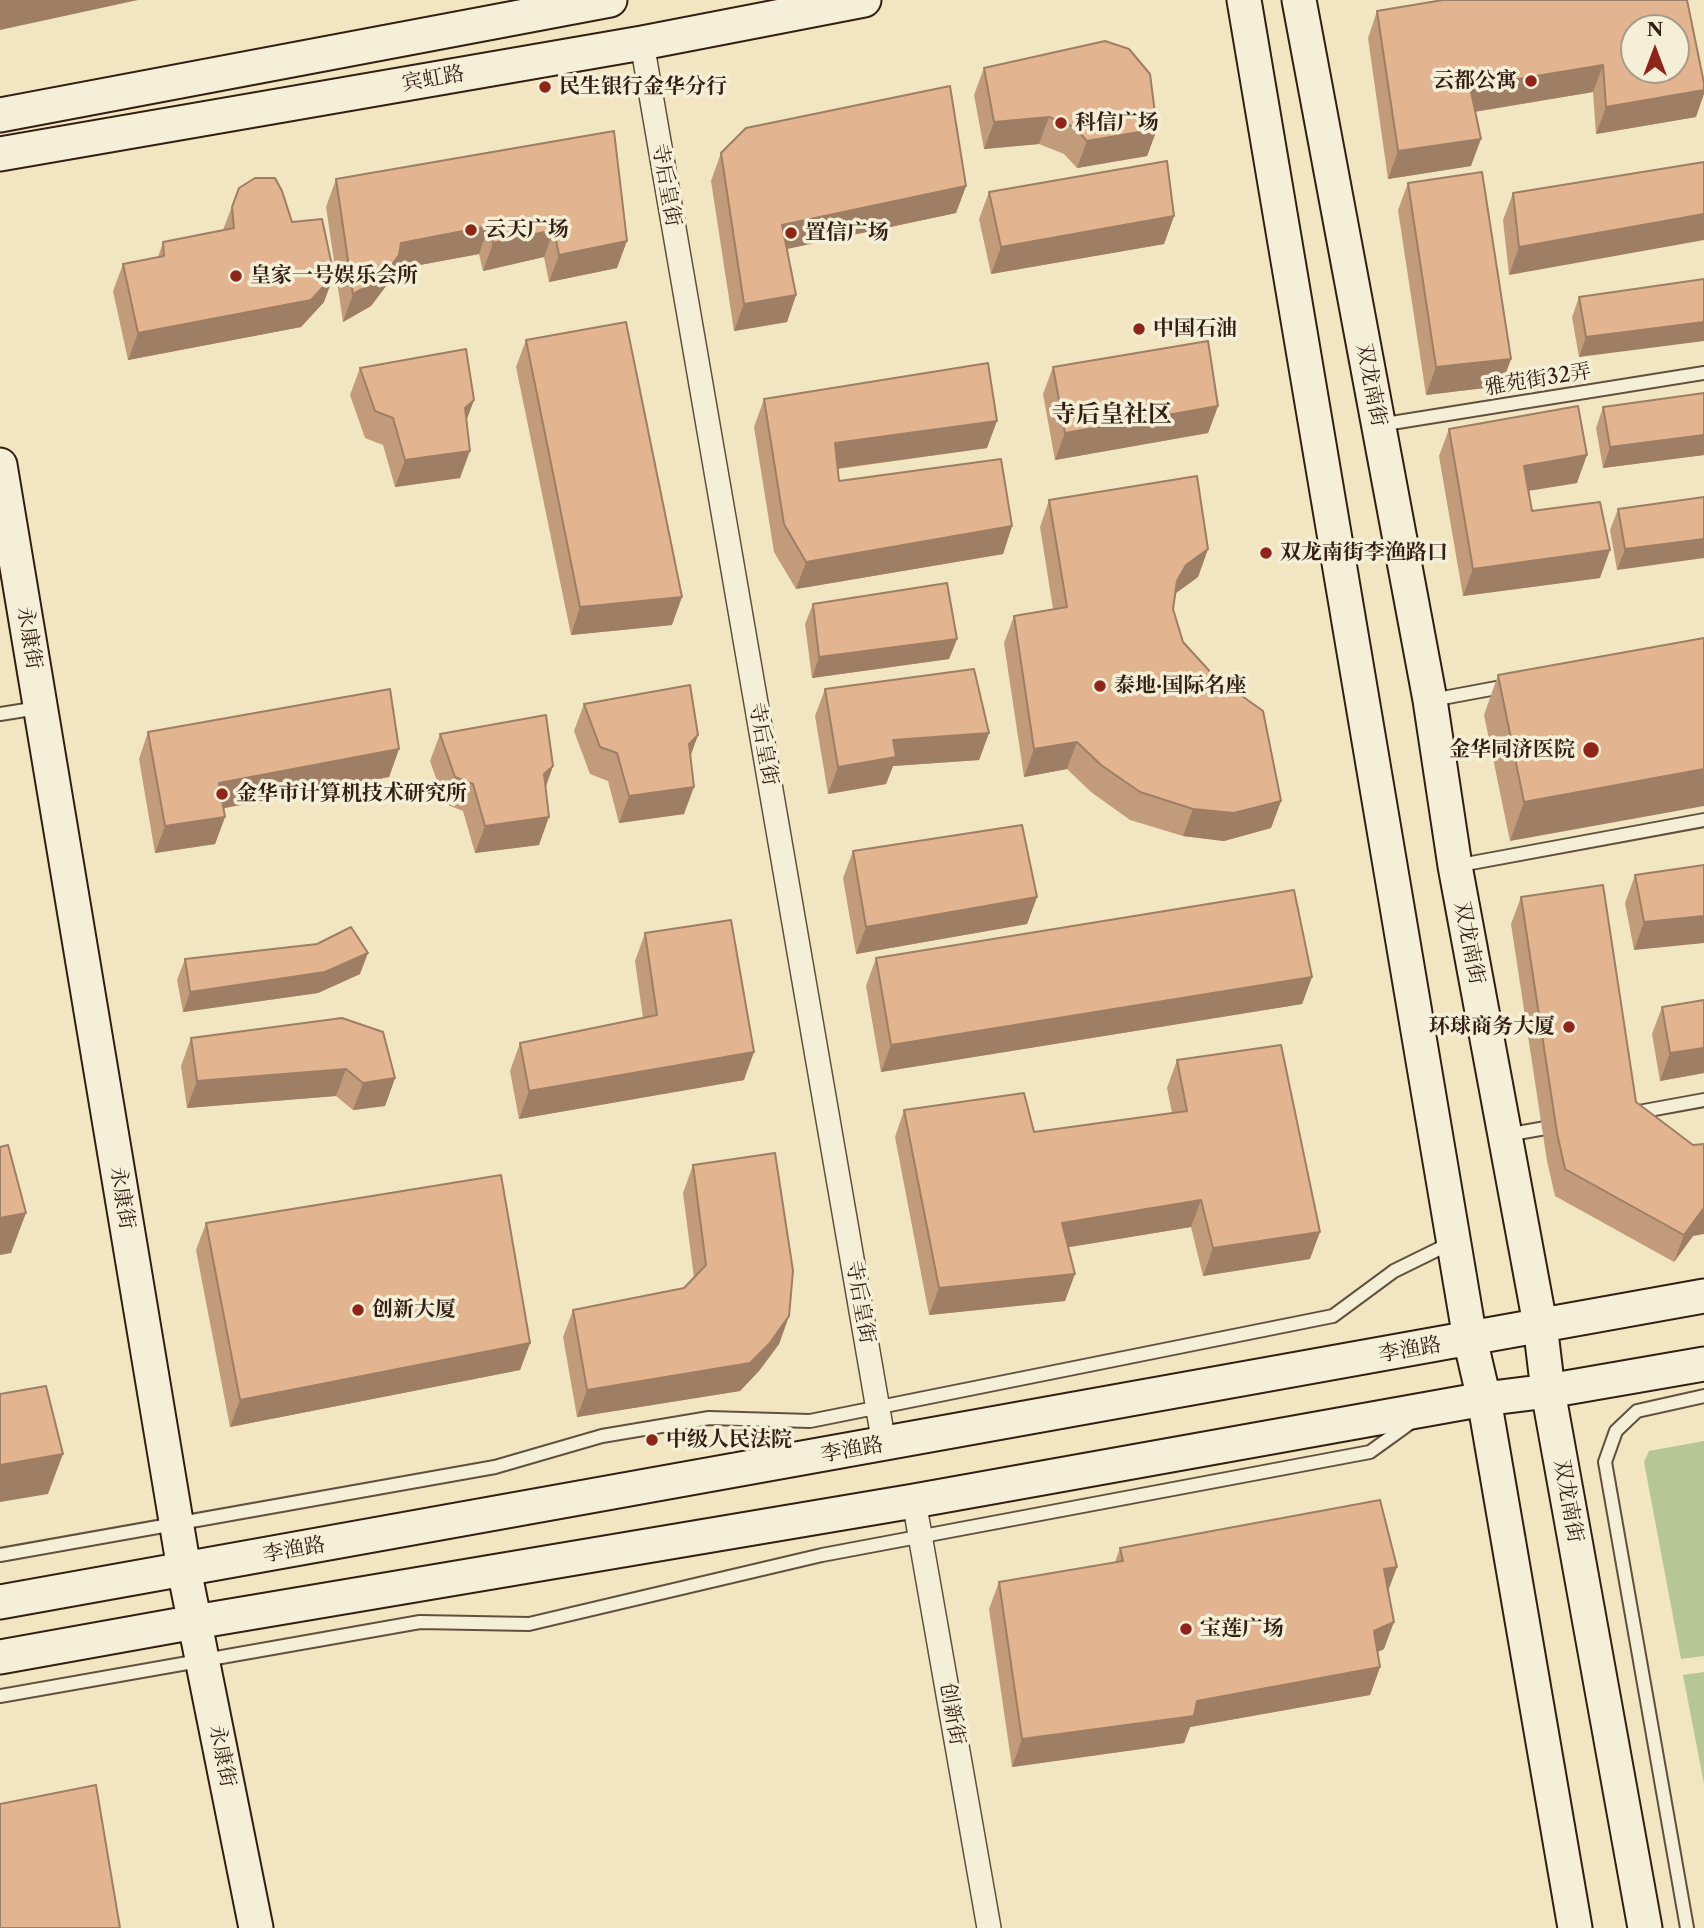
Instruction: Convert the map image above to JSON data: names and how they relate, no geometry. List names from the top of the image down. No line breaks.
{"streets":{"main road":["宾虹路","双龙南街","永康街","李渔路"],"street":["寺后皇街","创新街"],"lane":["雅苑街32弄"]},"crossings":[["宾虹路","寺后皇街"],["寺后皇街","李渔路"],["雅苑街32弄","双龙南街"],["双龙南街","李渔路"],["永康街","李渔路"]],"districts":["寺后皇社区"],"places":["云都公寓","民生银行金华分行","科信广场","云天广场","置信广场","皇家一号娱乐会所","中国石油","双龙南街李渔路口","泰地·国际名座","金华同济医院","金华市计算机技术研究所","环球商务大厦","创新大厦","中级人民法院","宝莲广场"],"north":"top"}
